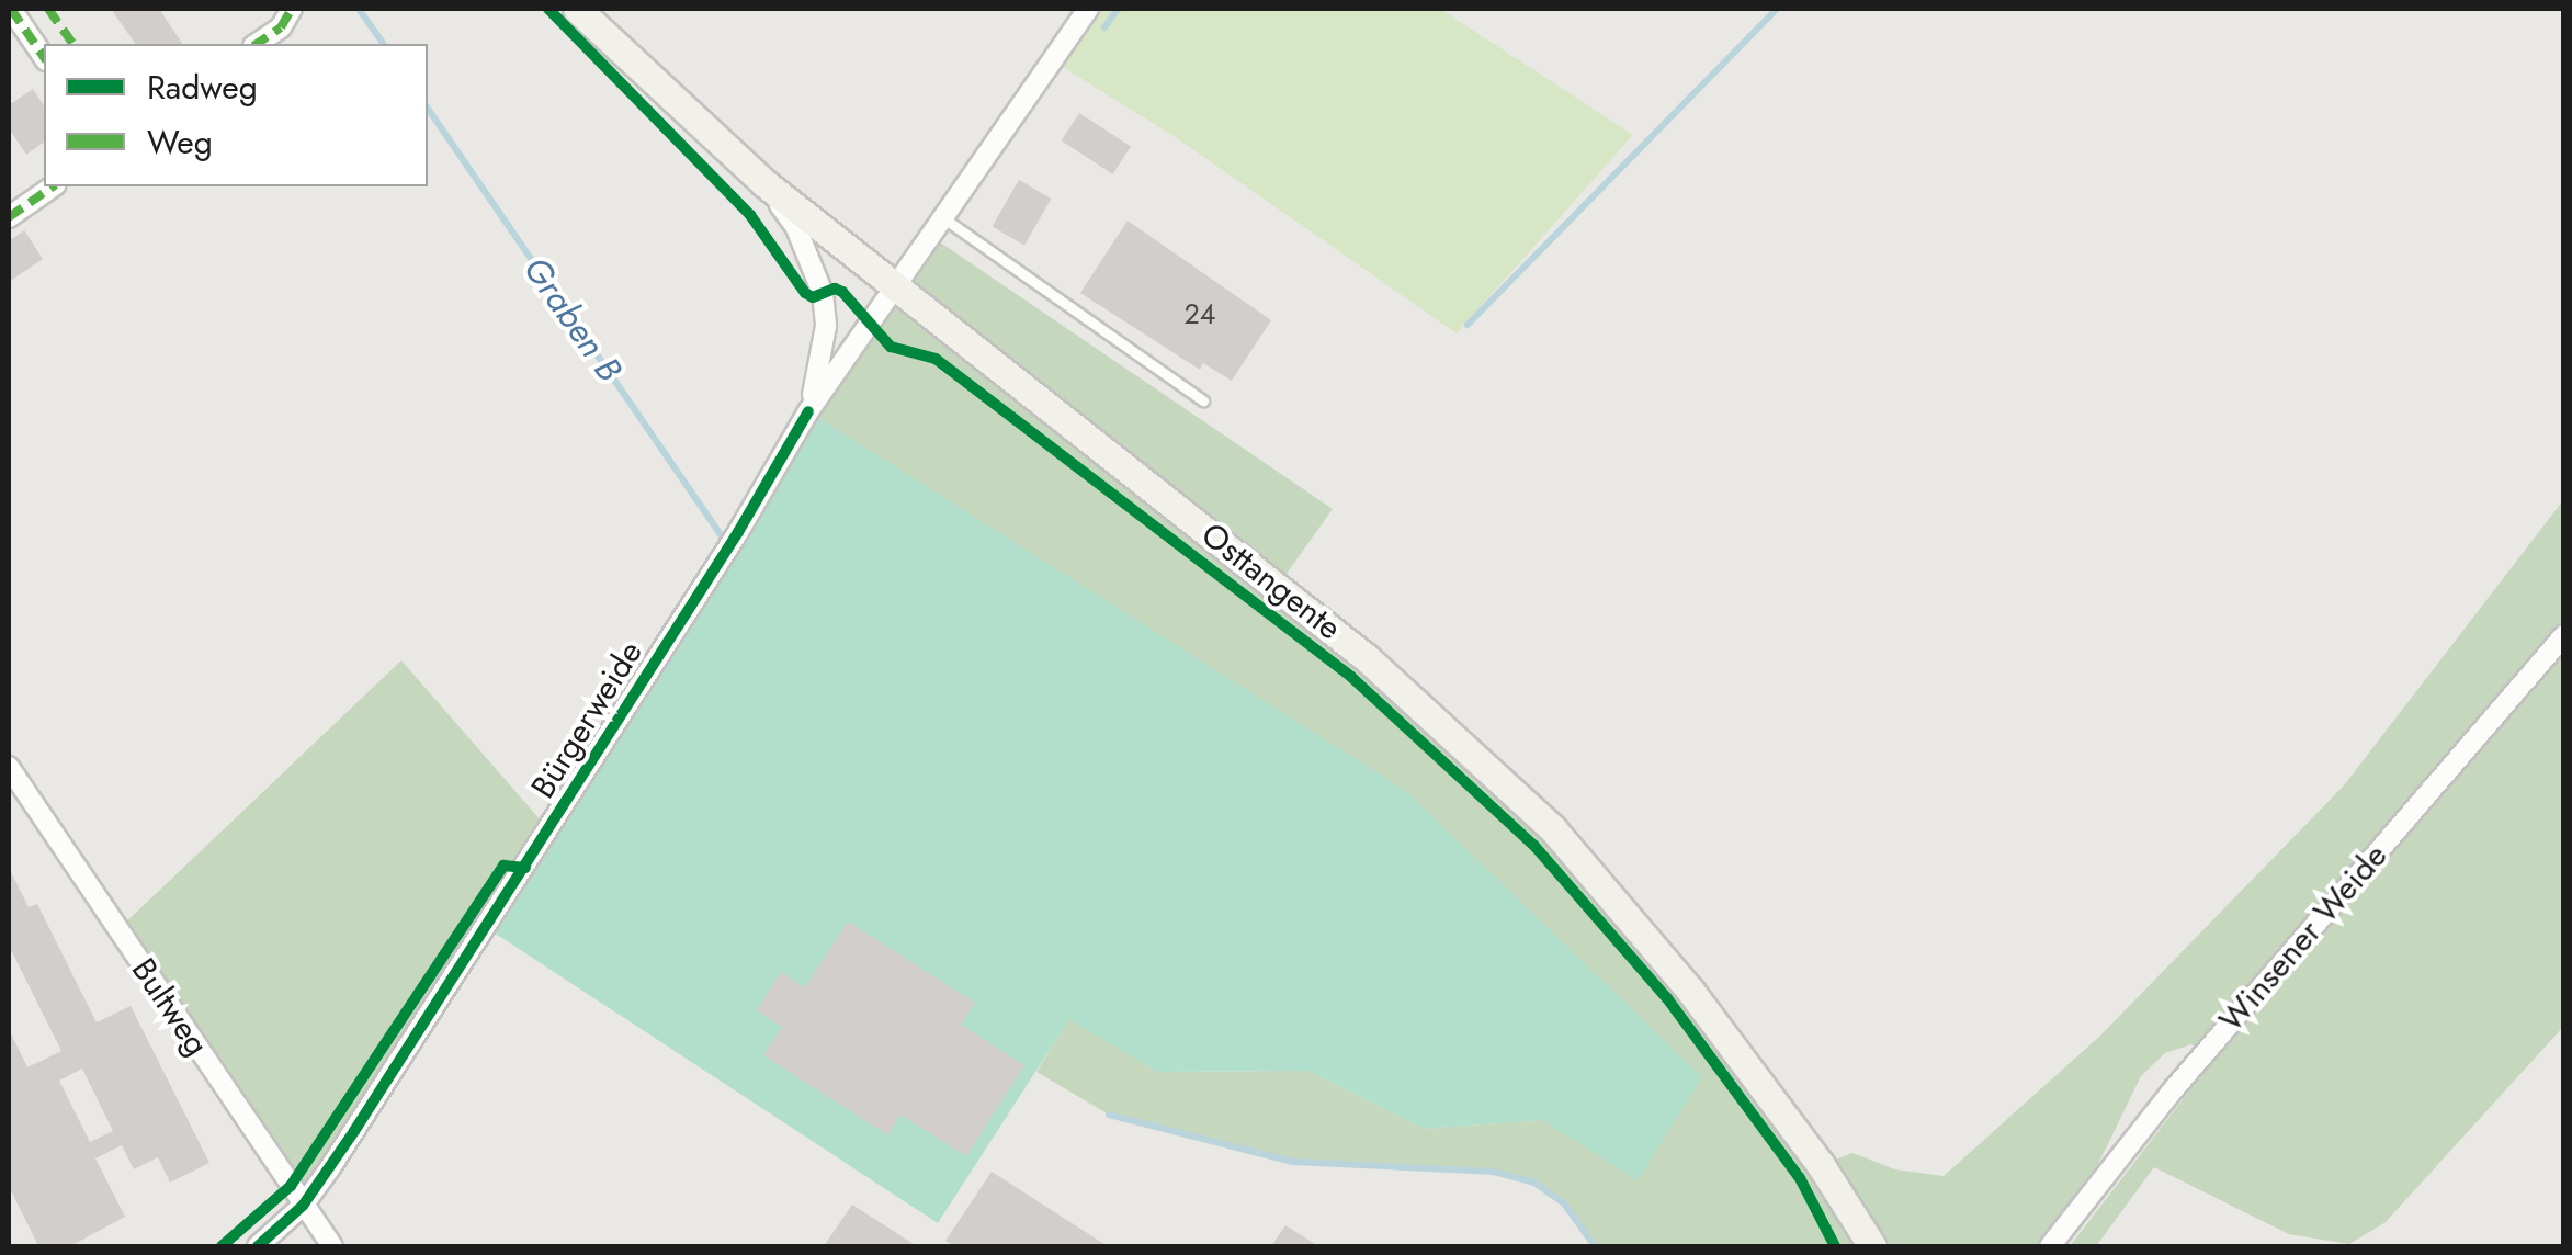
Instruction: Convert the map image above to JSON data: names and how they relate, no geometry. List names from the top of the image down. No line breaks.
{"streets":{"main road":["Osttangente"],"street":["Bürgerweide","Winsener Weide","Bultweg"]},"crossings":[["Osttangente","Bürgerweide"],["Bürgerweide","Bultweg"]],"water":["Graben B"],"house_numbers":["24"],"legend":["Radweg","Weg"]}
